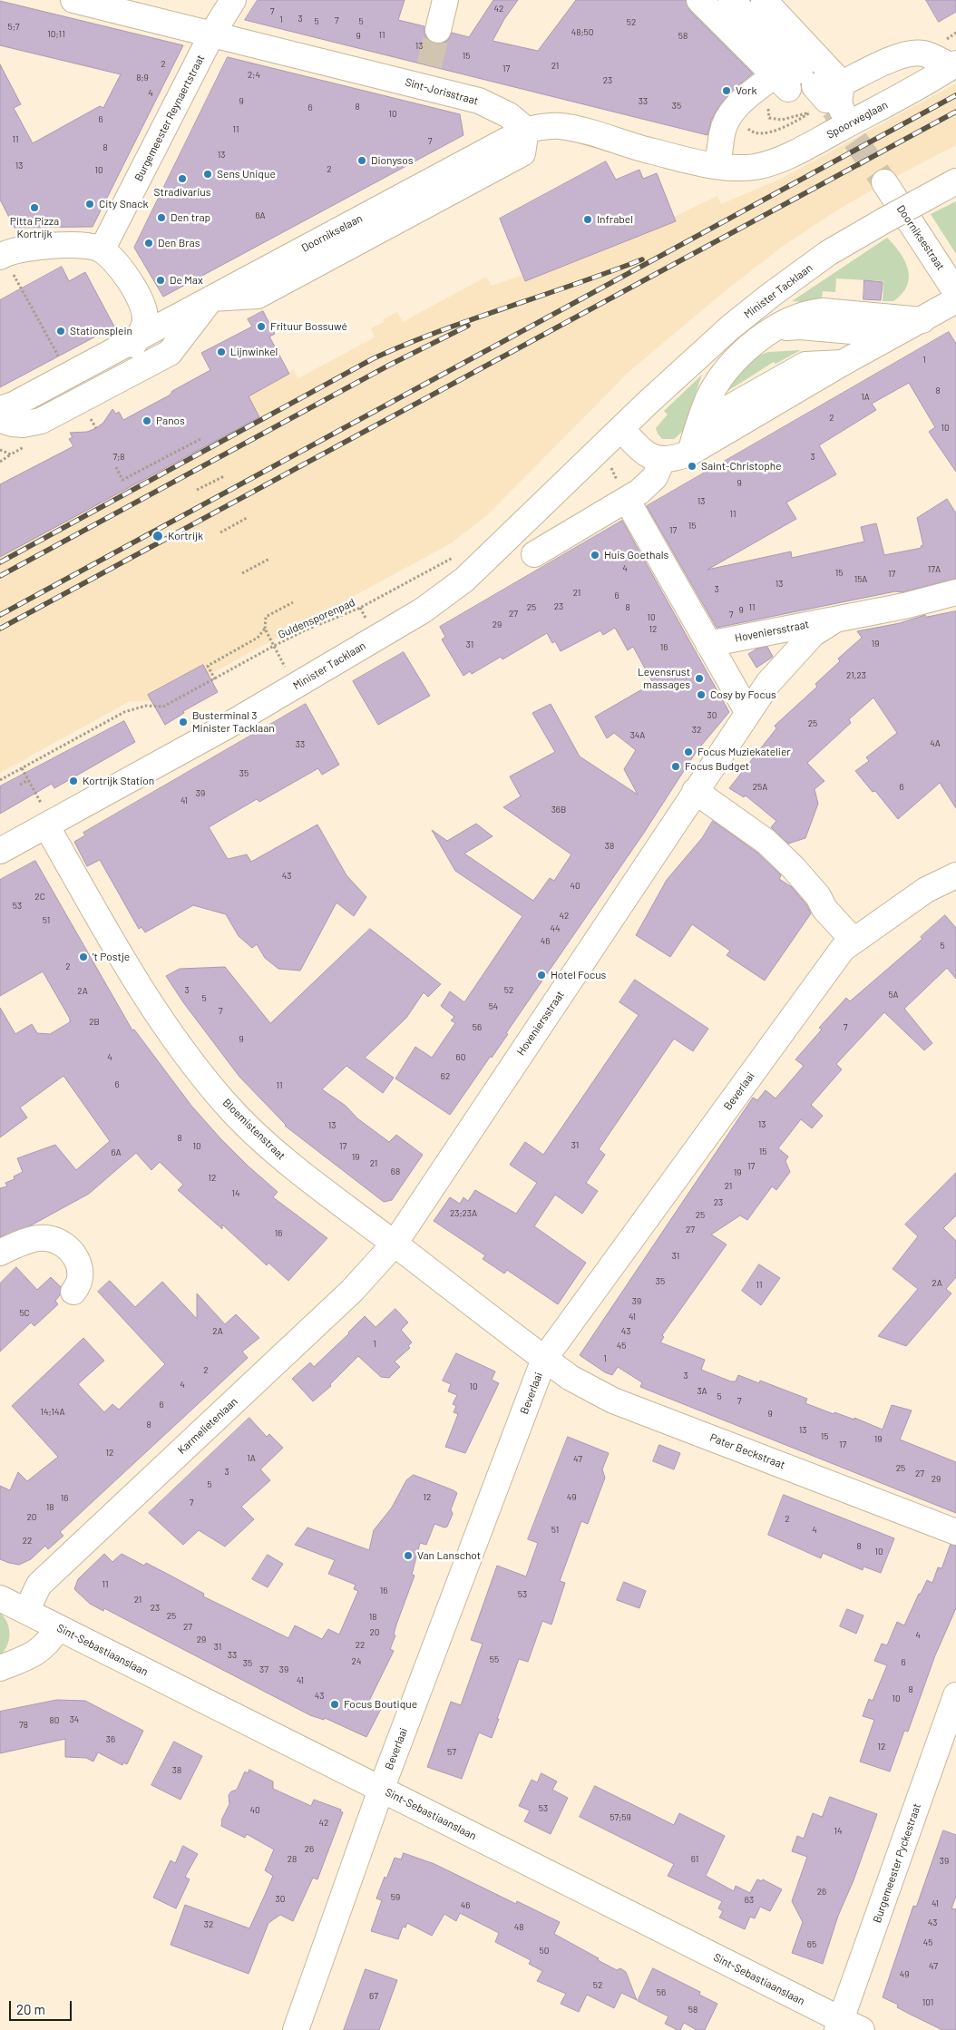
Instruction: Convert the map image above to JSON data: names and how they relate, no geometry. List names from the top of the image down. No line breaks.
{"streets":{"street":["Sint-Jorisstraat","Burgemeester Reynaertstraat","Spoorweglaan","Doornikselaan","Doorniksestraat","Minister Tacklaan","Hoveniersstraat","Beverlaai","Bloemistenstraat","Karmelietenlaan","Pater Beckstraat","Sint-Sebastiaanslaan","Burgemeester Pyckestraat"],"path":["Guldensporenpad"]},"crossings":[["Sint-Jorisstraat","Burgemeester Reynaertstraat"],["Sint-Jorisstraat","Doornikselaan"],["Minister Tacklaan","Bloemistenstraat"],["Hoveniersstraat","Bloemistenstraat"],["Hoveniersstraat","Karmelietenlaan"],["Beverlaai","Bloemistenstraat"],["Beverlaai","Pater Beckstraat"],["Beverlaai","Sint-Sebastiaanslaan"],["Bloemistenstraat","Karmelietenlaan"],["Bloemistenstraat","Pater Beckstraat"],["Karmelietenlaan","Sint-Sebastiaanslaan"],["Sint-Sebastiaanslaan","Burgemeester Pyckestraat"]],"places":["Vork","Dionysos","Sens Unique","Stradivarius","City Snack","Pitta Pizza Kortrijk","Den trap","Infrabel","Den Bras","De Max","Frituur Bossuwé","Stationsplein","Lijnwinkel","Panos","Saint-Christophe","Kortrijk","Huis Goethals","Levensrust massages","Cosy by Focus","Busterminal 3 Minister Tacklaan","Focus Muziekatelier","Focus Budget","Kortrijk Station","'t Postje","Hotel Focus","Van Lanschot","Focus Boutique"],"house_numbers":["42","7","3","1","7","5","5","52","5;7","48;50","10;11","11","9","58","13","15","2","21","17","2;4","8;9","23","4","9","33","35","8","6","10","6","11","11","7","8","13","13","2","10","6A","1","8","1A","2","10","7;8","3","9","13","11","15","17","4","17A","15","17","15A","13","3","21","6","23","25","8","11","9","27","7","10","29","12","19","31","16","21,23","30","25","32","34A","4A","33","35","25A","6","39","41","36B","38","43","40","2C","53","42","51","44","46","5","2","3","52","2A","5A","5","54","7","2B","56","7","9","4","60","62","6","11","13","13","8","31","10","17","15","6A","19","21","17","68","19","12","21","14","23","23;23A","25","27","16","31","35","2A","11","39","5C","41","2A","43","1","45","1","2","3","4","10","3A","5","7","6","14;14A","9","8","13","15","19","17","12","1A","47","25","3","27","29","5","12","49","16","7","18","20","2","51","4","22","8","10","11","16","53","21","23","25","18","27","20","4","29","22","31","33","55","24","6","35","37","39","41","8","43","10","34","80","78","36","12","57","38","53","40","57;59","42","14","26","28","61","39","26","59","30","63","41","46","43","32","48","45","65","50","47","49","52","56","67","101","58"],"scale_bar":"20 m"}
